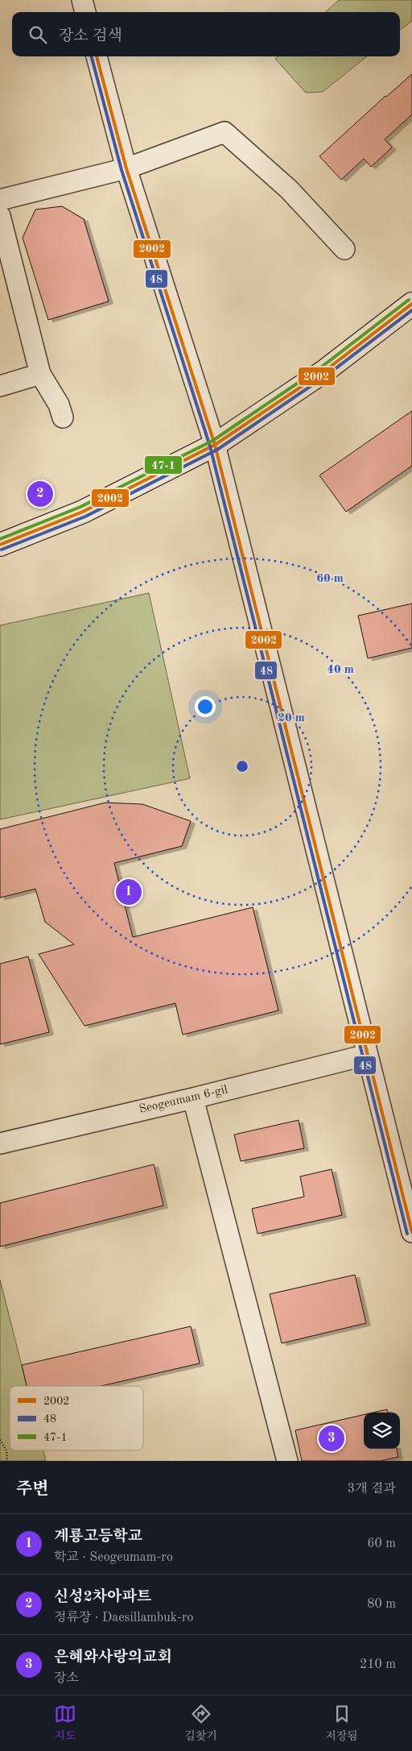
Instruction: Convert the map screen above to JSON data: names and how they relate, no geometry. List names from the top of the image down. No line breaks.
{"streets":{"street":["Seogeumam 6-gil"]},"lines":["transit line 2002","transit line 48","transit line 47-1"],"legend":["2002","48","47-1"],"page":{"search":"장소 검색","pins":["2","1","3"],"heading":["주변","3개 결과"],"list":[{"mark":"1","name":"계룡고등학교","note":"학교 · Seogeumam-ro","value":"60 m"},{"mark":"2","name":"신성2차아파트","note":"정류장 · Daesillambuk-ro","value":"80 m"},{"mark":"3","name":"은혜와사랑의교회","note":"장소","value":"210 m"}],"nav":["지도","길찾기","저장됨"]},"rings":["60 m","40 m","20 m"]}
